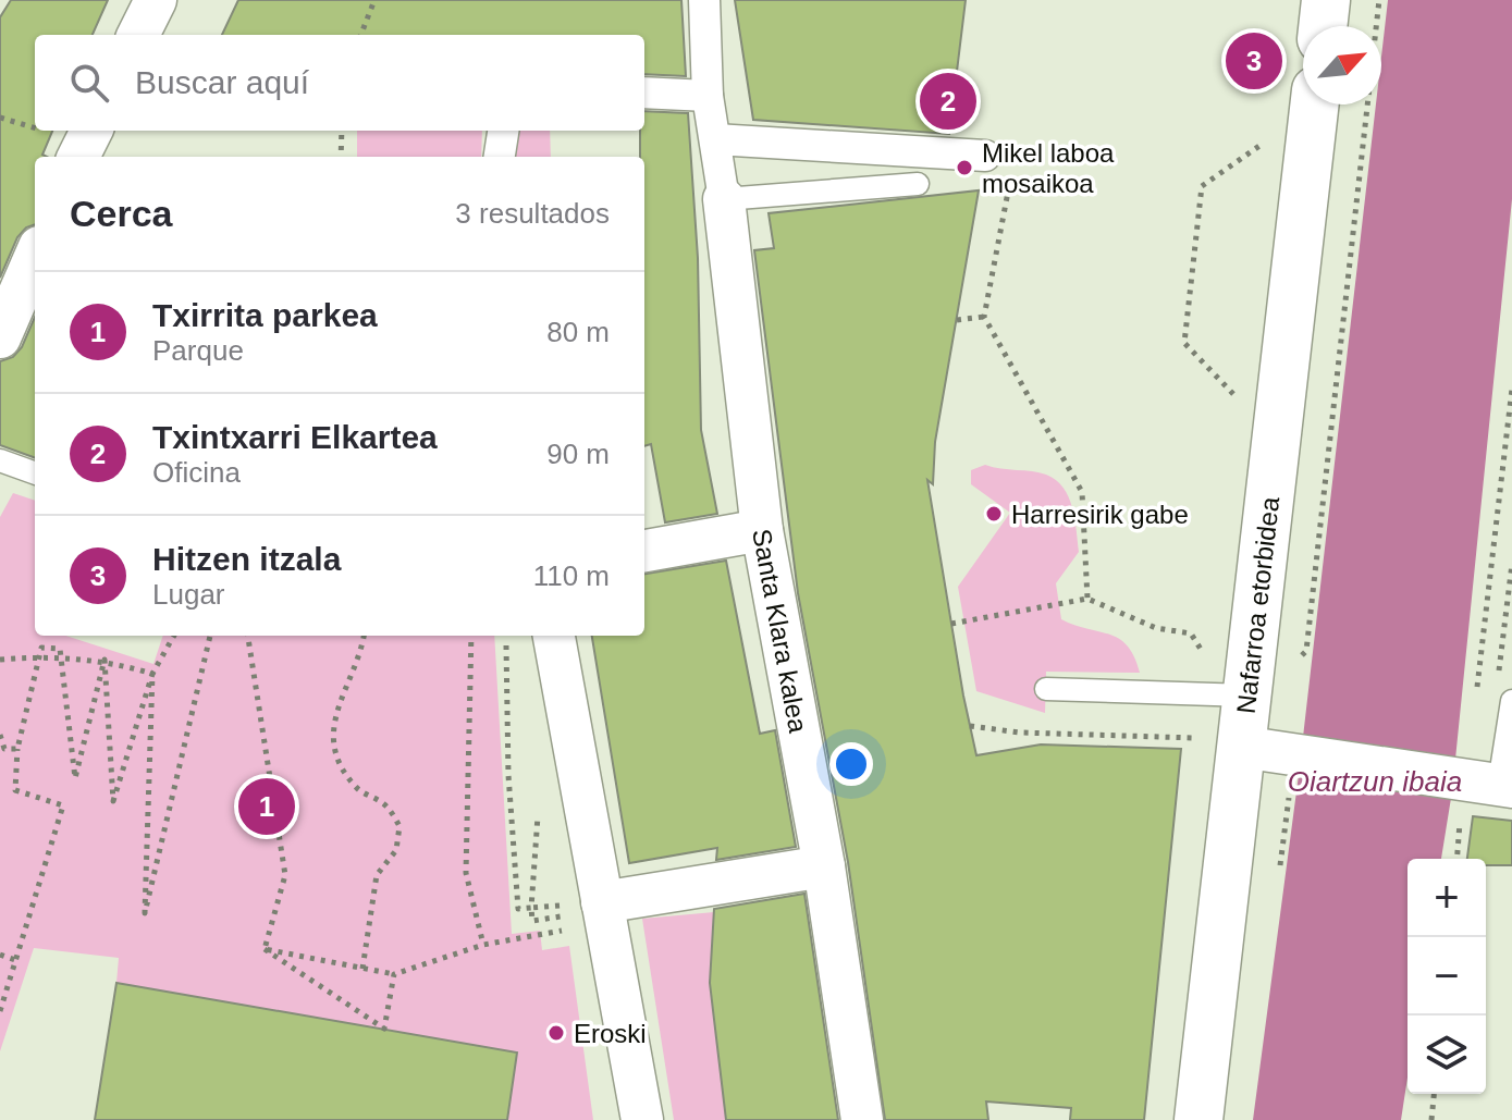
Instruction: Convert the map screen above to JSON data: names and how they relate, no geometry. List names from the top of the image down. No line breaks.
{"streets":{"main road":["Nafarroa etorbidea"],"street":["Santa Klara kalea"]},"water":["Oiartzun ibaia"],"places":["Mikel laboa mosaikoa","Harresirik gabe","Eroski"],"north":"top right","page":{"pins":["3","2","1"],"search":"Buscar aquí","heading":["Cerca","3 resultados"],"list":[{"mark":"1","name":"Txirrita parkea","note":"Parque","value":"80 m"},{"mark":"2","name":"Txintxarri Elkartea","note":"Oficina","value":"90 m"},{"mark":"3","name":"Hitzen itzala","note":"Lugar","value":"110 m"}],"map_buttons":["+","−"]}}
